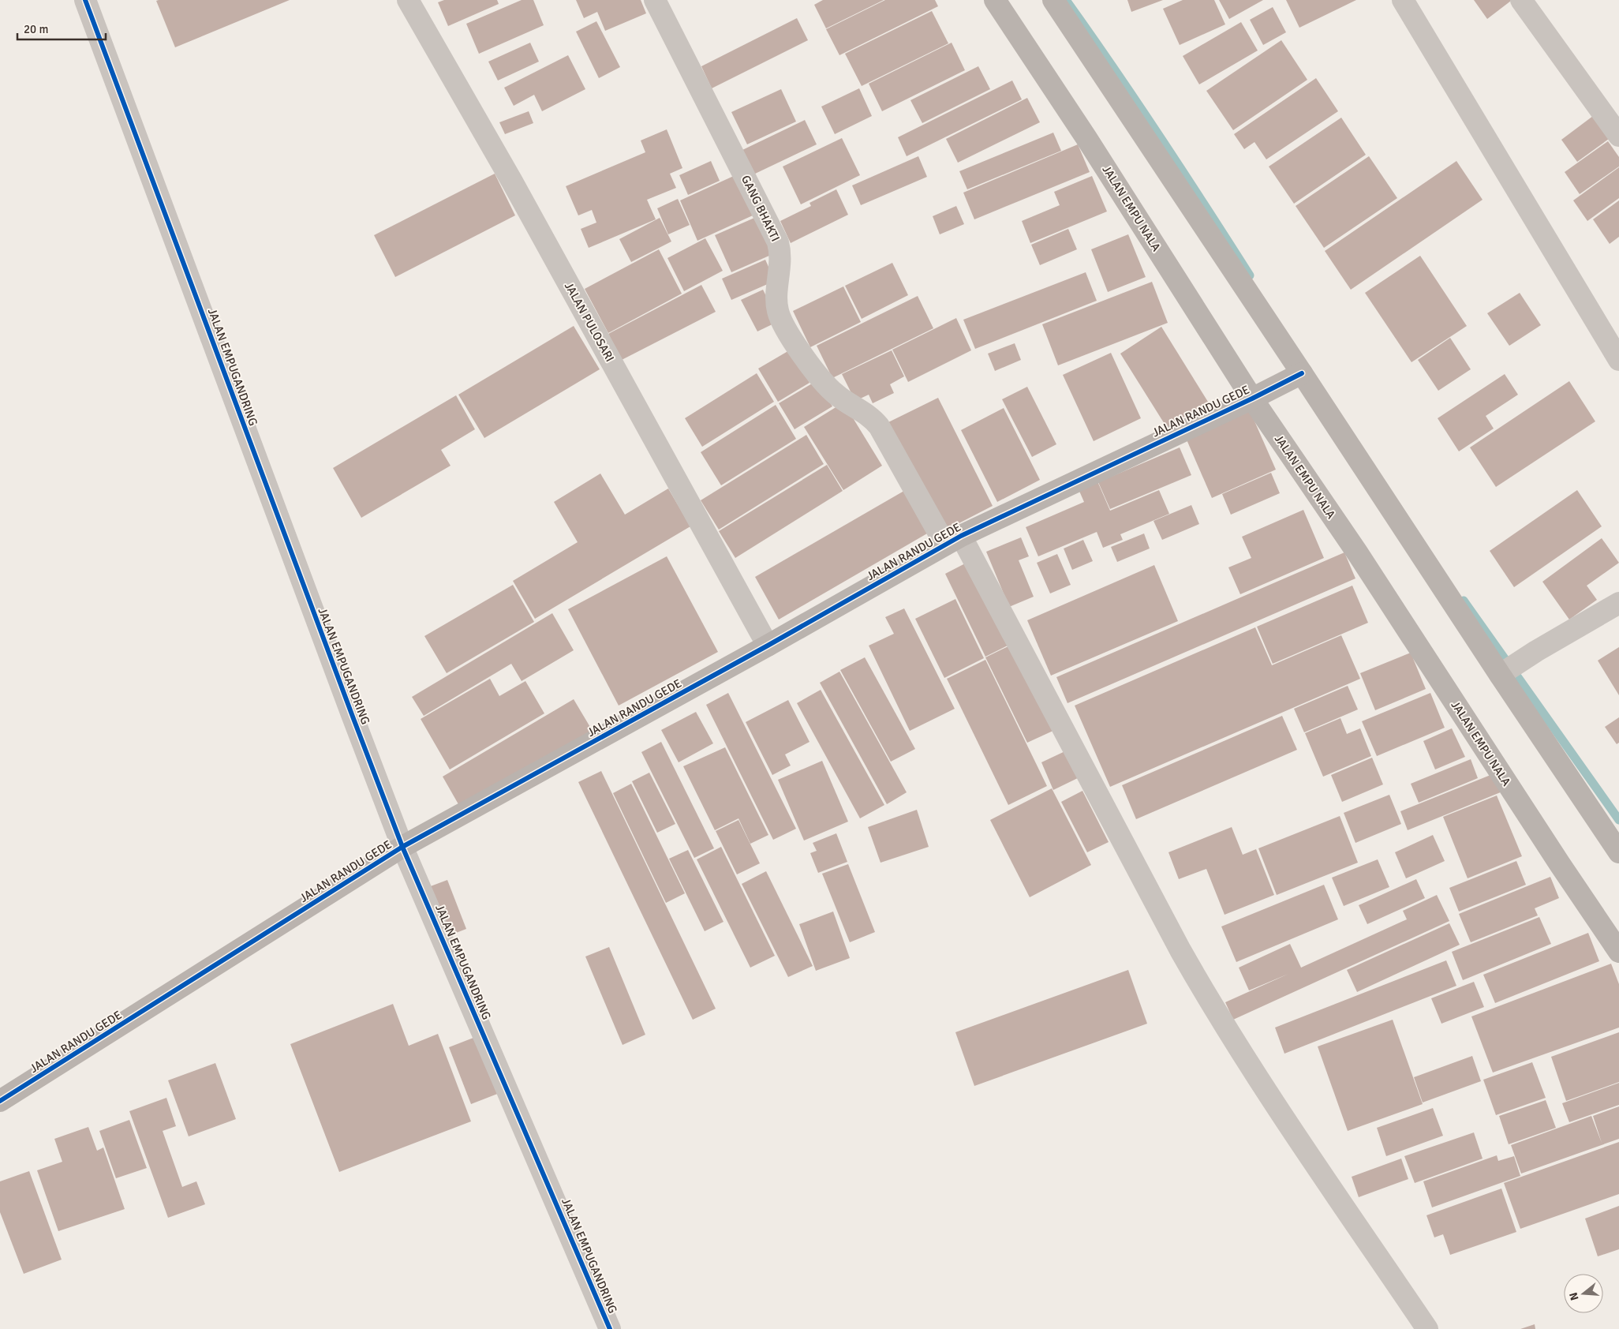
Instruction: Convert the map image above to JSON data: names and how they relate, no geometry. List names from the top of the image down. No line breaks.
{"streets":{"main road":["JALAN EMPU NALA","JALAN RANDU GEDE"],"street":["GANG BHAKTI","JALAN PULOSARI","JALAN EMPUGANDRING"]},"crossings":[["GANG BHAKTI","JALAN RANDU GEDE"],["JALAN EMPU NALA","JALAN RANDU GEDE"],["JALAN PULOSARI","JALAN RANDU GEDE"],["JALAN EMPUGANDRING","JALAN RANDU GEDE"]],"scale_bar":"20 m","north":"left"}
